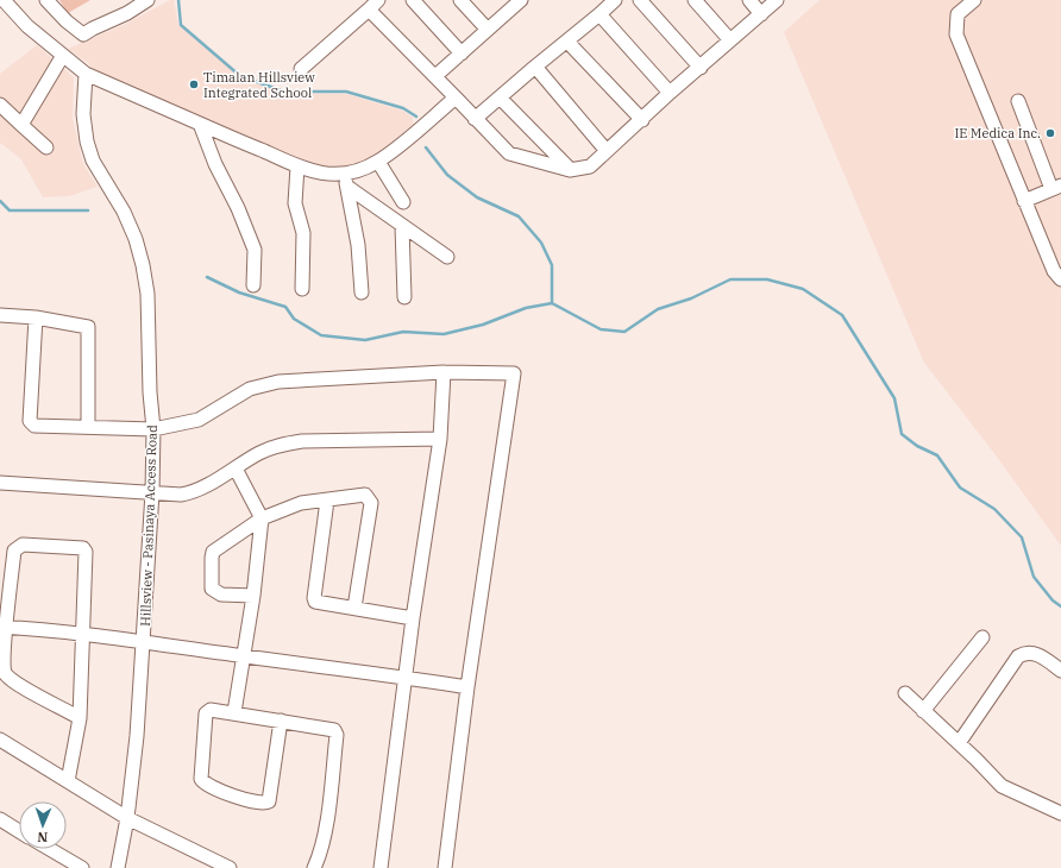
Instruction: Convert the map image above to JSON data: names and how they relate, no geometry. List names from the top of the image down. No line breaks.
{"streets":{"street":["Hillsview - Pasinaya Access Road"]},"places":["Timalan Hillsview Integrated School","IE Medica Inc."],"north":"bottom"}
